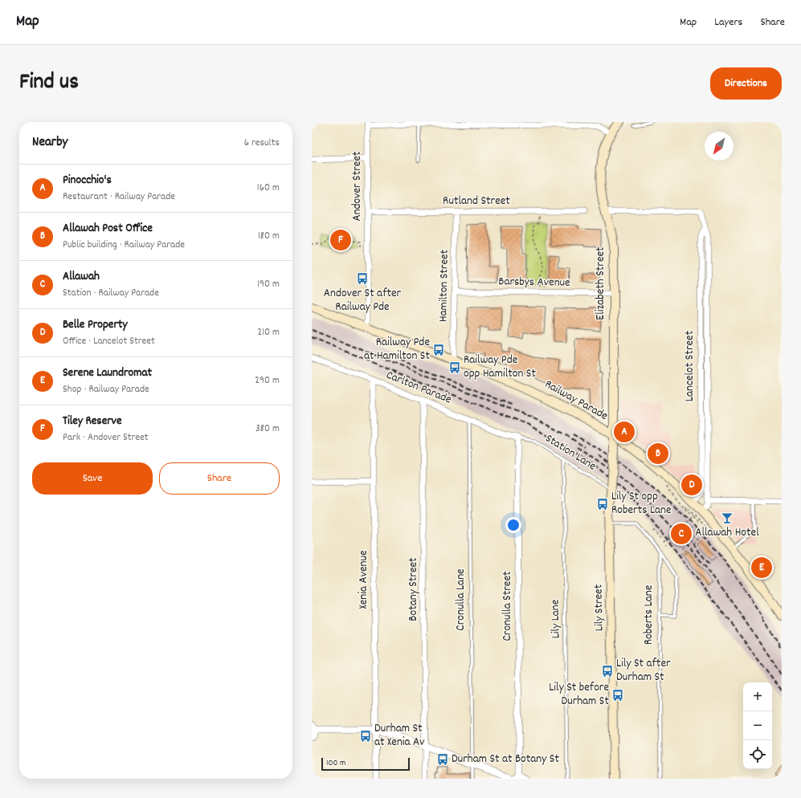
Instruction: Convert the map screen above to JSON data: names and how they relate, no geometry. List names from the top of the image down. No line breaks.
{"streets":{"main road":["Elizabeth Street","Railway Parade","Lily Street"],"street":["Andover Street","Rutland Street","Barsbys Avenue","Hamilton Street","Lancelot Street","Carlton Parade","Xenia Avenue","Botany Street","Cronulla Street"],"lane":["Station Lane","Cronulla Lane","Roberts Lane","Lily Lane"]},"crossings":[["Andover Street","Rutland Street"],["Andover Street","Railway Parade"],["Rutland Street","Hamilton Street"],["Barsbys Avenue","Elizabeth Street"],["Barsbys Avenue","Hamilton Street"],["Elizabeth Street","Lancelot Street"],["Elizabeth Street","Railway Parade"],["Elizabeth Street","Lily Street"],["Hamilton Street","Railway Parade"],["Carlton Parade","Station Lane"],["Carlton Parade","Xenia Avenue"],["Carlton Parade","Botany Street"],["Carlton Parade","Cronulla Lane"],["Carlton Parade","Cronulla Street"],["Railway Parade","Lily Street"],["Station Lane","Cronulla Street"],["Station Lane","Lily Street"],["Station Lane","Lily Lane"]],"places":{"bus stop":["Andover St after Railway Pde","Railway Pde at Hamilton St","Railway Pde opp Hamilton St","Lily St opp Roberts Lane","Lily St after Durham St","Lily St before Durham St","Durham St at Xenia Av","Durham St at Botany St"],"bar":["Allawah Hotel"]},"scale_bar":"100 m","north":"bottom left","page":{"header":"Map","nav":["Map","Layers","Share"],"title":"Find us","buttons":["Directions",["Save","Share"]],"heading":["Nearby","6 results"],"list":[{"mark":"A","name":"Pinocchio's","note":"Restaurant · Railway Parade","value":"160 m"},{"mark":"B","name":"Allawah Post Office","note":"Public building · Railway Parade","value":"180 m"},{"mark":"C","name":"Allawah","note":"Station · Railway Parade","value":"190 m"},{"mark":"D","name":"Belle Property","note":"Office · Lancelot Street","value":"210 m"},{"mark":"E","name":"Serene Laundromat","note":"Shop · Railway Parade","value":"290 m"},{"mark":"F","name":"Tiley Reserve","note":"Park · Andover Street","value":"380 m"}],"pins":["F","A","B","D","C","E"],"map_buttons":["+","−"],"scale":"100 m"}}
